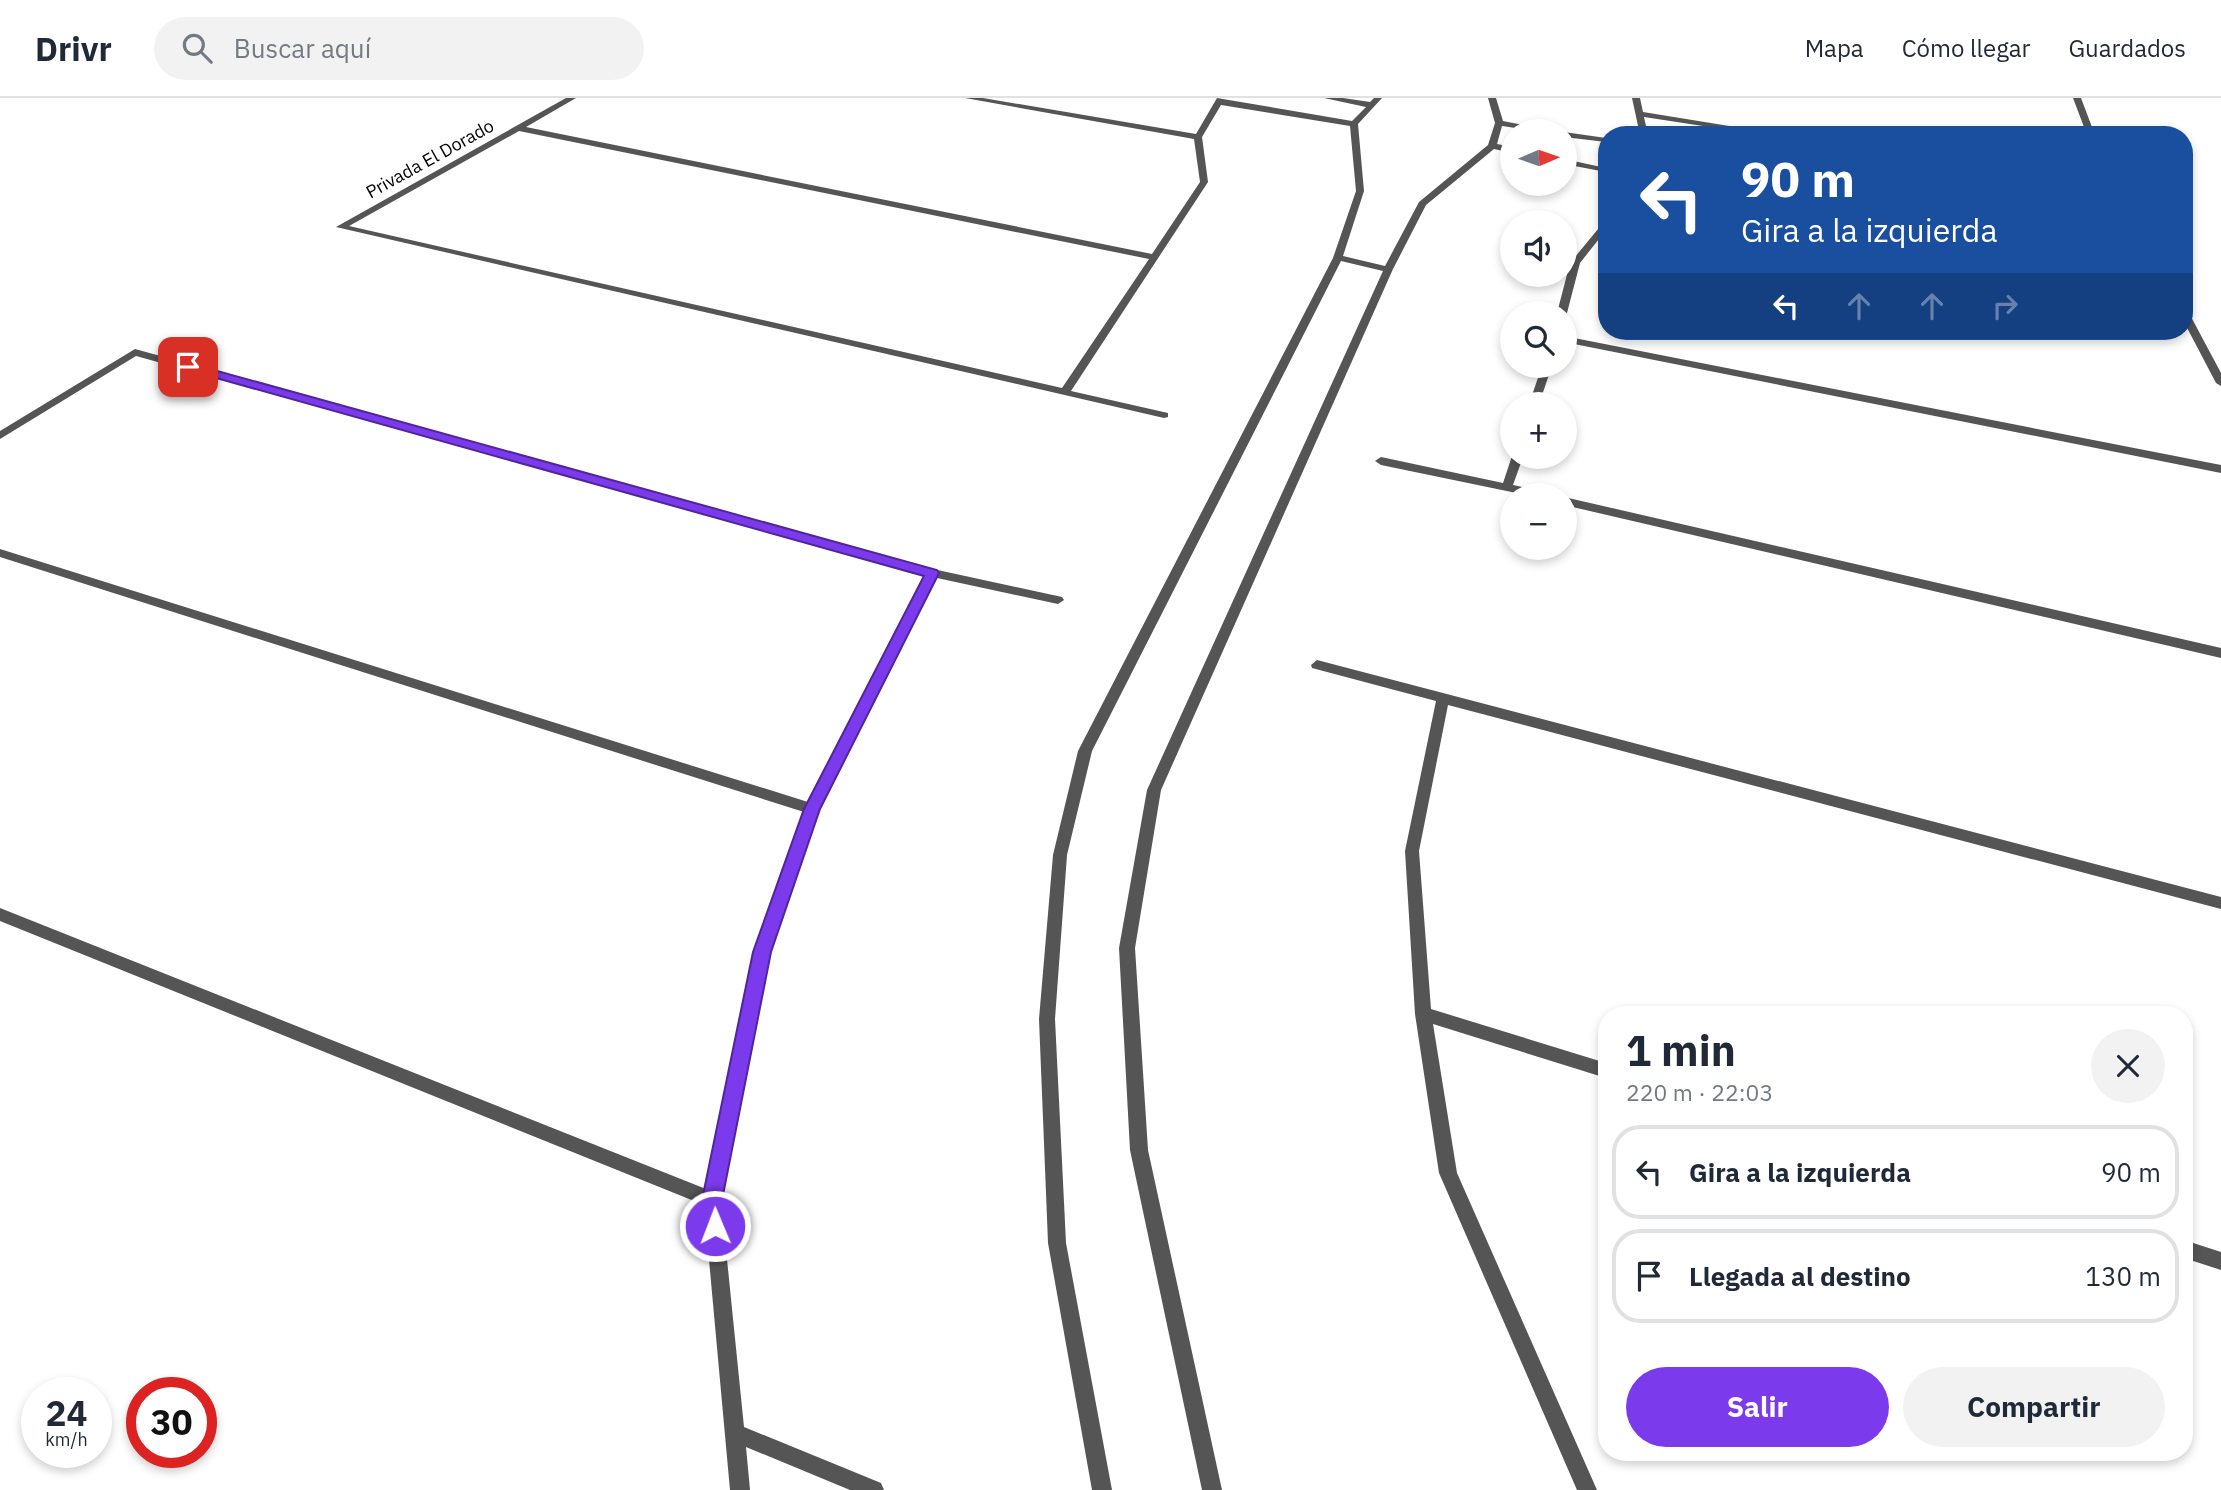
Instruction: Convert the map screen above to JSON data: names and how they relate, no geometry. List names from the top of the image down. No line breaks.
{"streets":{"street":["Privada El Dorado"]},"north":"right","page":{"header":"Drivr","search":"Buscar aquí","nav":["Mapa","Cómo llegar","Guardados"],"map_buttons":["+","−"],"turn":["90 m","Gira a la izquierda"],"heading":["1 min","220 m · 22:03"],"list":[{"name":"Gira a la izquierda","value":"90 m"},{"name":"Llegada al destino","value":"130 m"}],"buttons":["Salir","Compartir"],"speed":"24 km/h","limit":"30"}}
